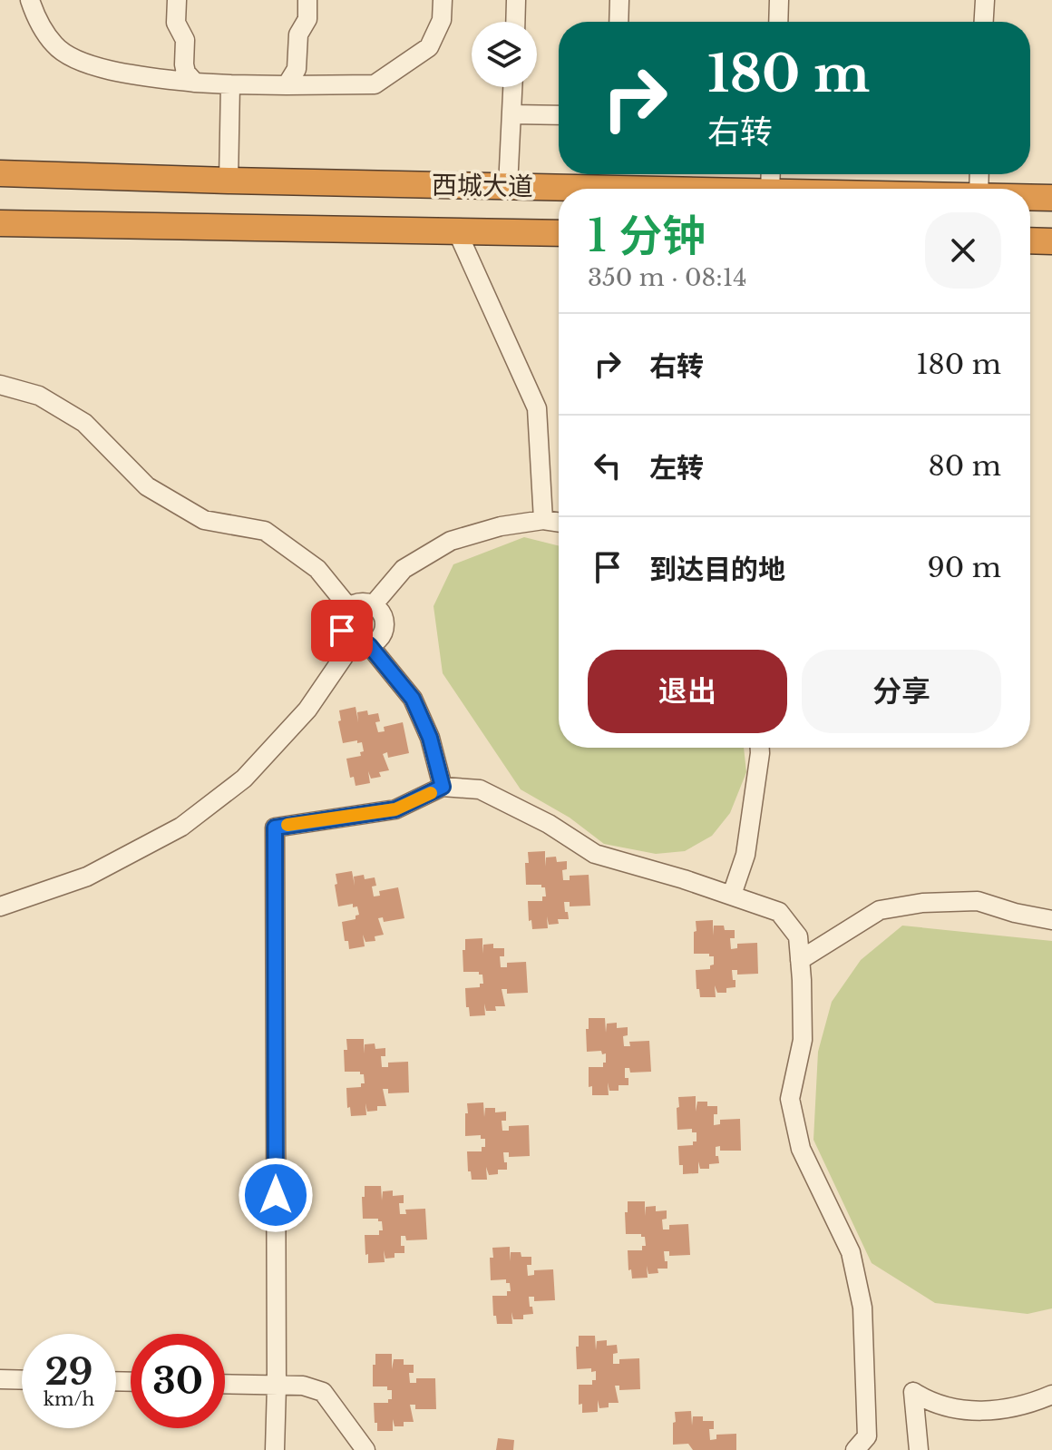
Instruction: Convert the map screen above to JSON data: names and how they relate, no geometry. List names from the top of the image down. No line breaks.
{"streets":{"highway":["西城大道"]},"page":{"turn":["180 m","右转"],"heading":["1 分钟","350 m · 08:14"],"list":[{"name":"右转","value":"180 m"},{"name":"左转","value":"80 m"},{"name":"到达目的地","value":"90 m"}],"buttons":["退出","分享"],"speed":"29 km/h","limit":"30"}}
